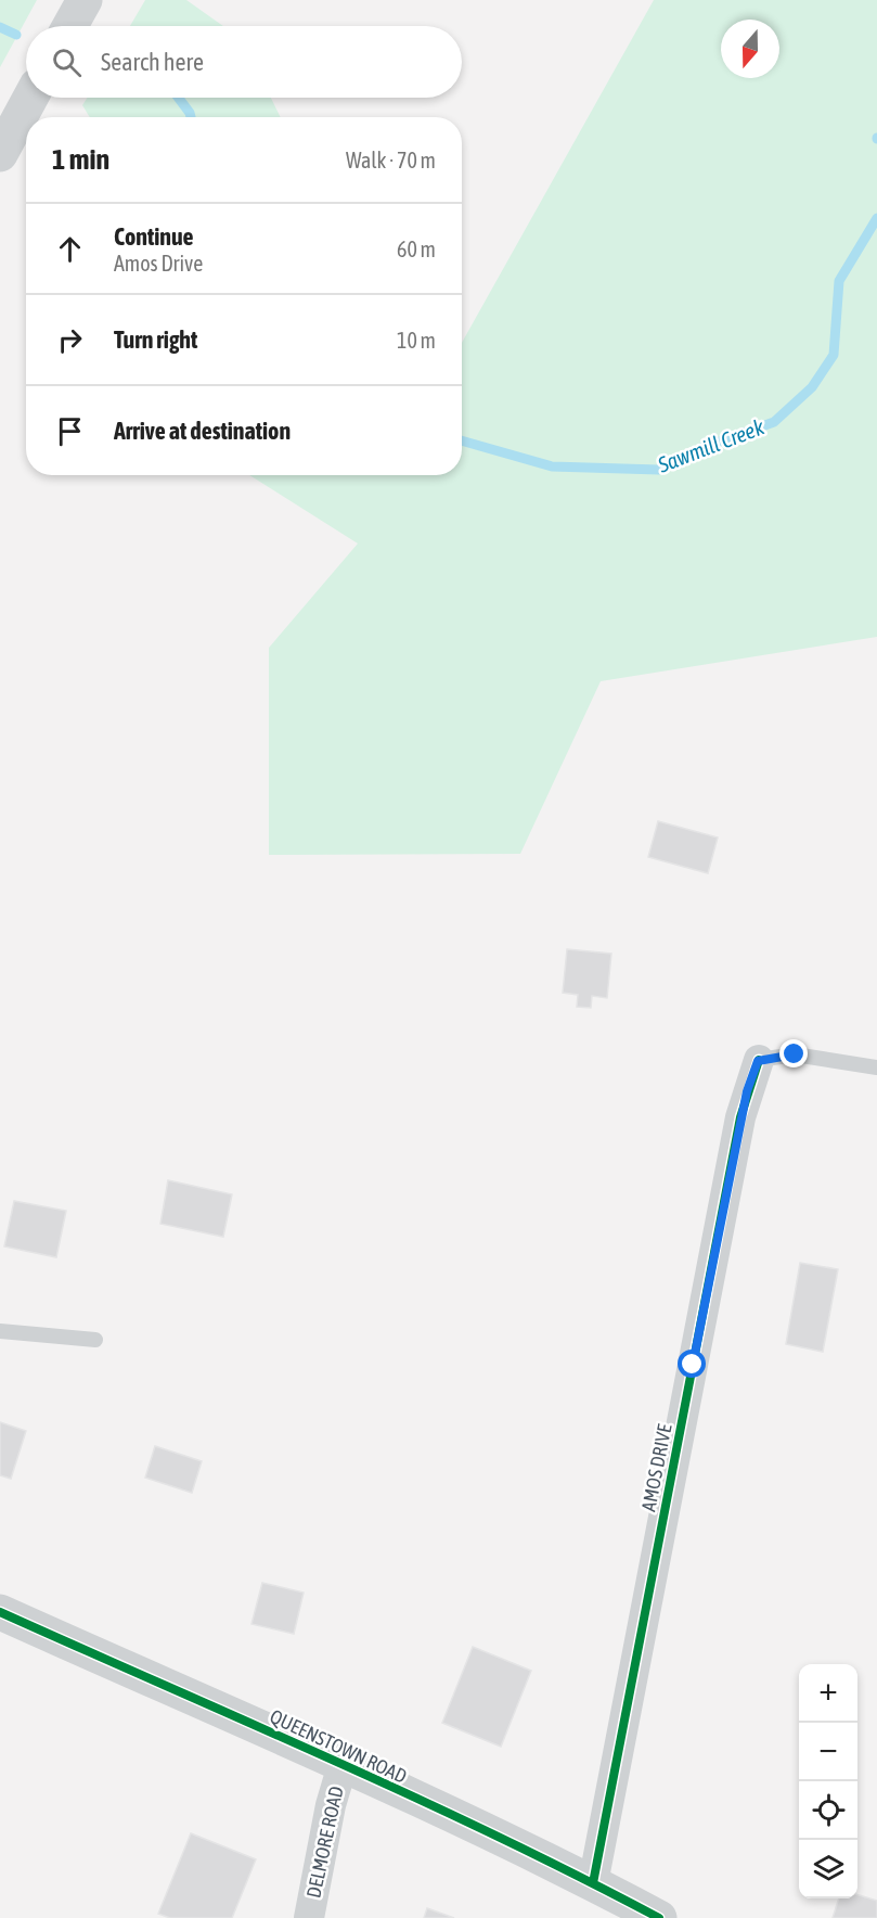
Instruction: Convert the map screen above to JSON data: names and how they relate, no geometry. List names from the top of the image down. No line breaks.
{"streets":{"street":["AMOS DRIVE","QUEENSTOWN ROAD","DELMORE ROAD"]},"crossings":[["AMOS DRIVE","QUEENSTOWN ROAD"],["QUEENSTOWN ROAD","DELMORE ROAD"]],"water":["Sawmill Creek"],"north":"bottom","page":{"search":"Search here","heading":["1 min","Walk · 70 m"],"list":[["Continue","Amos Drive","60 m"],["Turn right","10 m"],"Arrive at destination"],"map_buttons":["+","−"]}}
